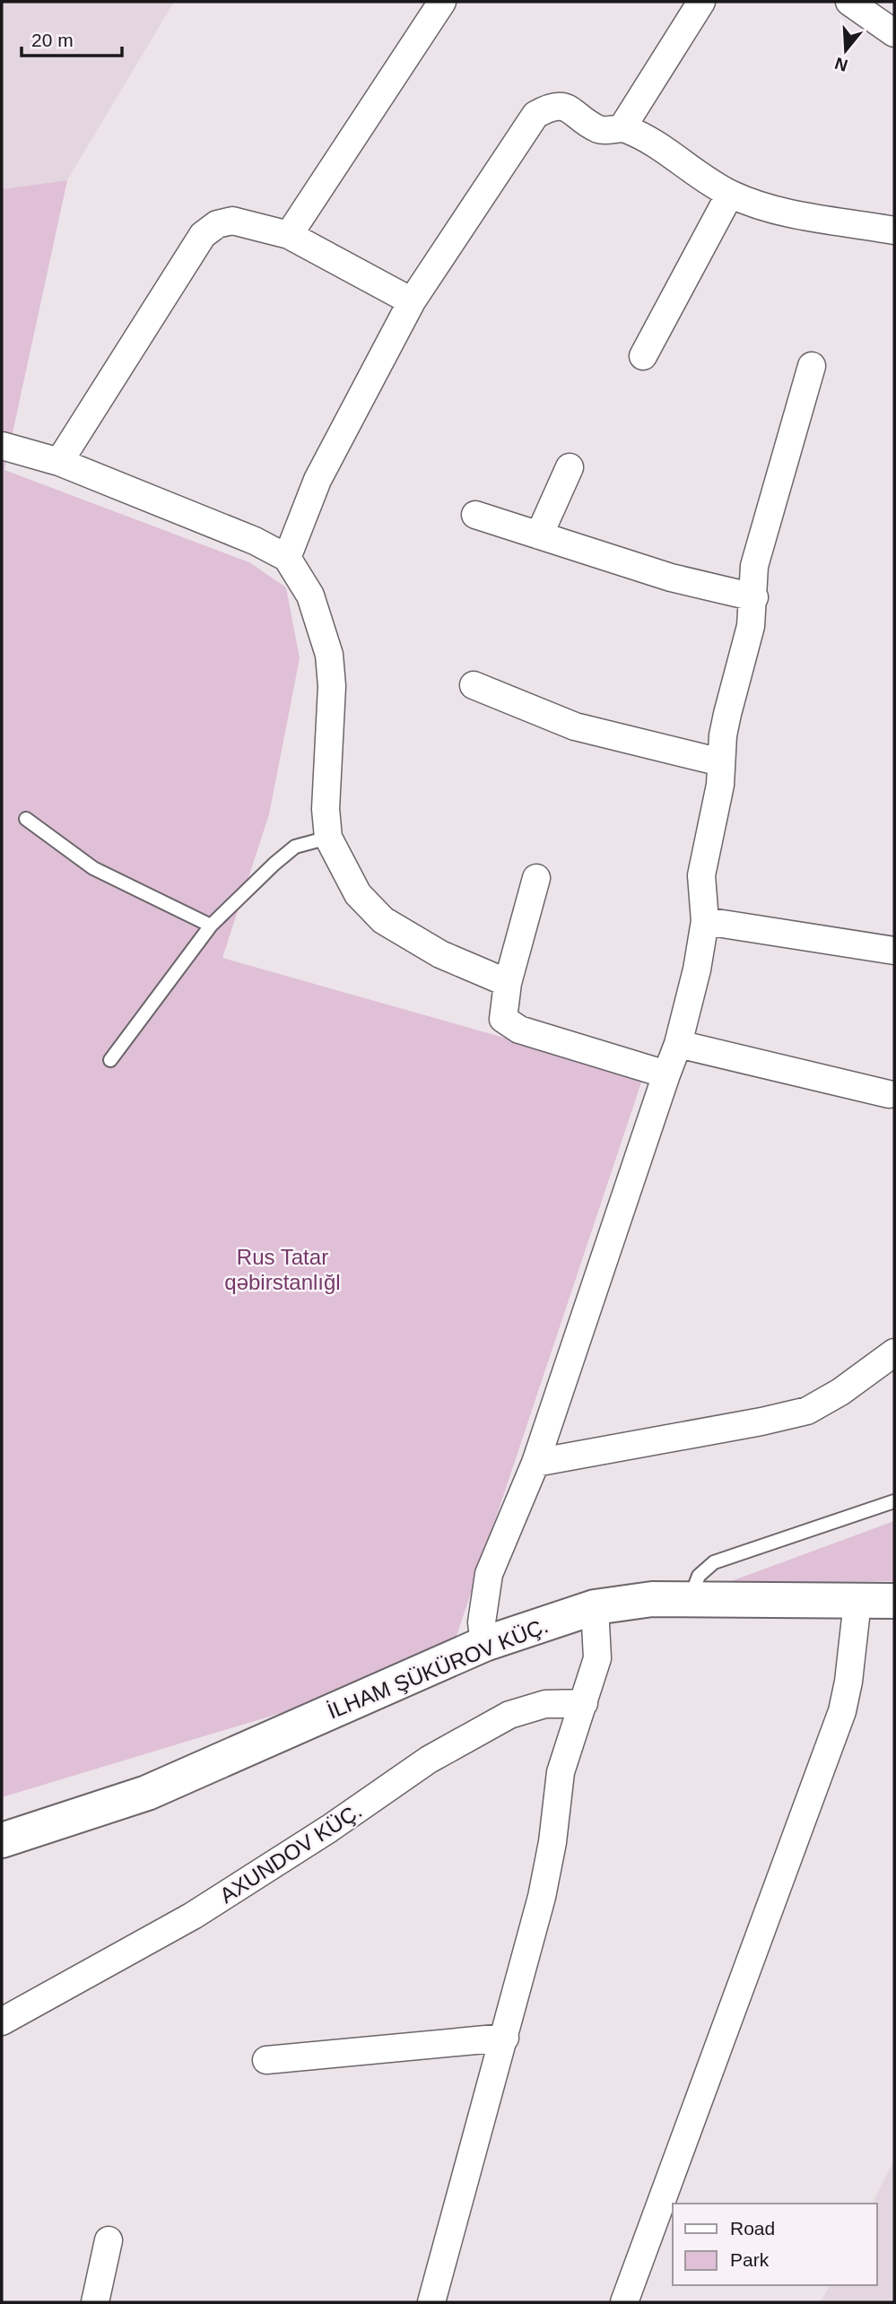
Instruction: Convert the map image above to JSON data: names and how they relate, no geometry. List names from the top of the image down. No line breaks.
{"streets":{"street":["İLHAM ŞÜKÜROV KÜÇ.","AXUNDOV KÜÇ."]},"parks":["Rus Tatar qəbirstanlığl"],"legend":["Road","Park"],"scale_bar":"20 m","north":"bottom"}
